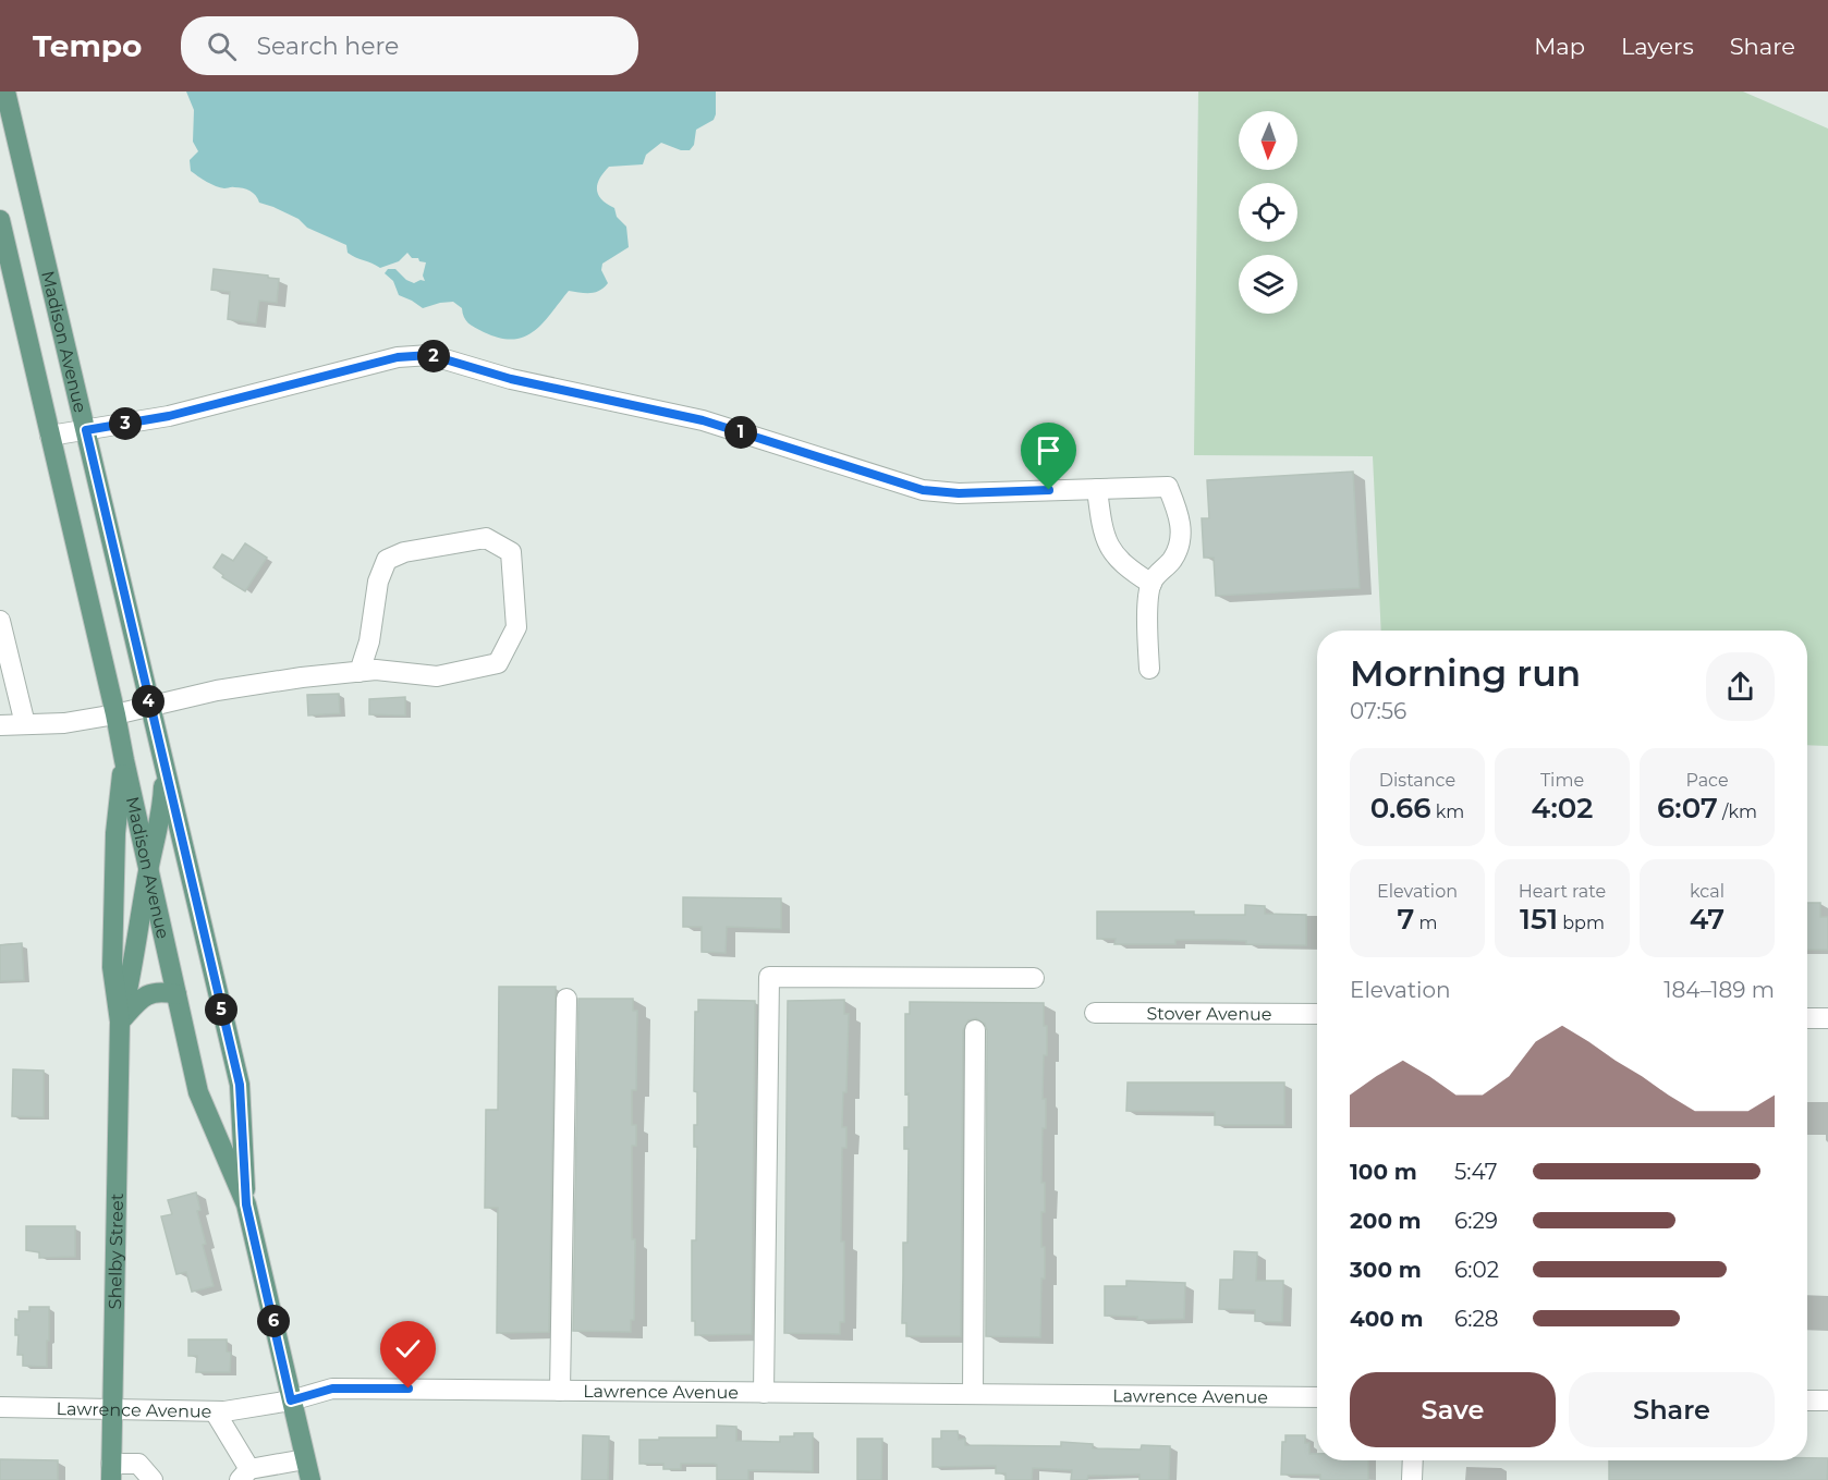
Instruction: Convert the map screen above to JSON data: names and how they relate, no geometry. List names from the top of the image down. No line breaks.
{"streets":{"main road":["Madison Avenue","Shelby Street"],"street":["Stover Avenue","Lawrence Avenue"]},"crossings":[["Madison Avenue","Shelby Street"],["Madison Avenue","Lawrence Avenue"],["Shelby Street","Lawrence Avenue"]],"north":"bottom","page":{"header":"Tempo","search":"Search here","nav":["Map","Layers","Share"],"pins":["2","3","1","4","5","6"],"heading":["Morning run","07:56"],"stats":[["Distance","0.66 km"],["Time","4:02"],["Pace","6:07 /km"],["Elevation","7 m"],["Heart rate","151 bpm"],["kcal","47"]],"chart":["Elevation","184–189 m"],"list":[{"name":"100 m","note":"5:47"},{"name":"200 m","note":"6:29"},{"name":"300 m","note":"6:02"},{"name":"400 m","note":"6:28"}],"buttons":["Save","Share"]}}
